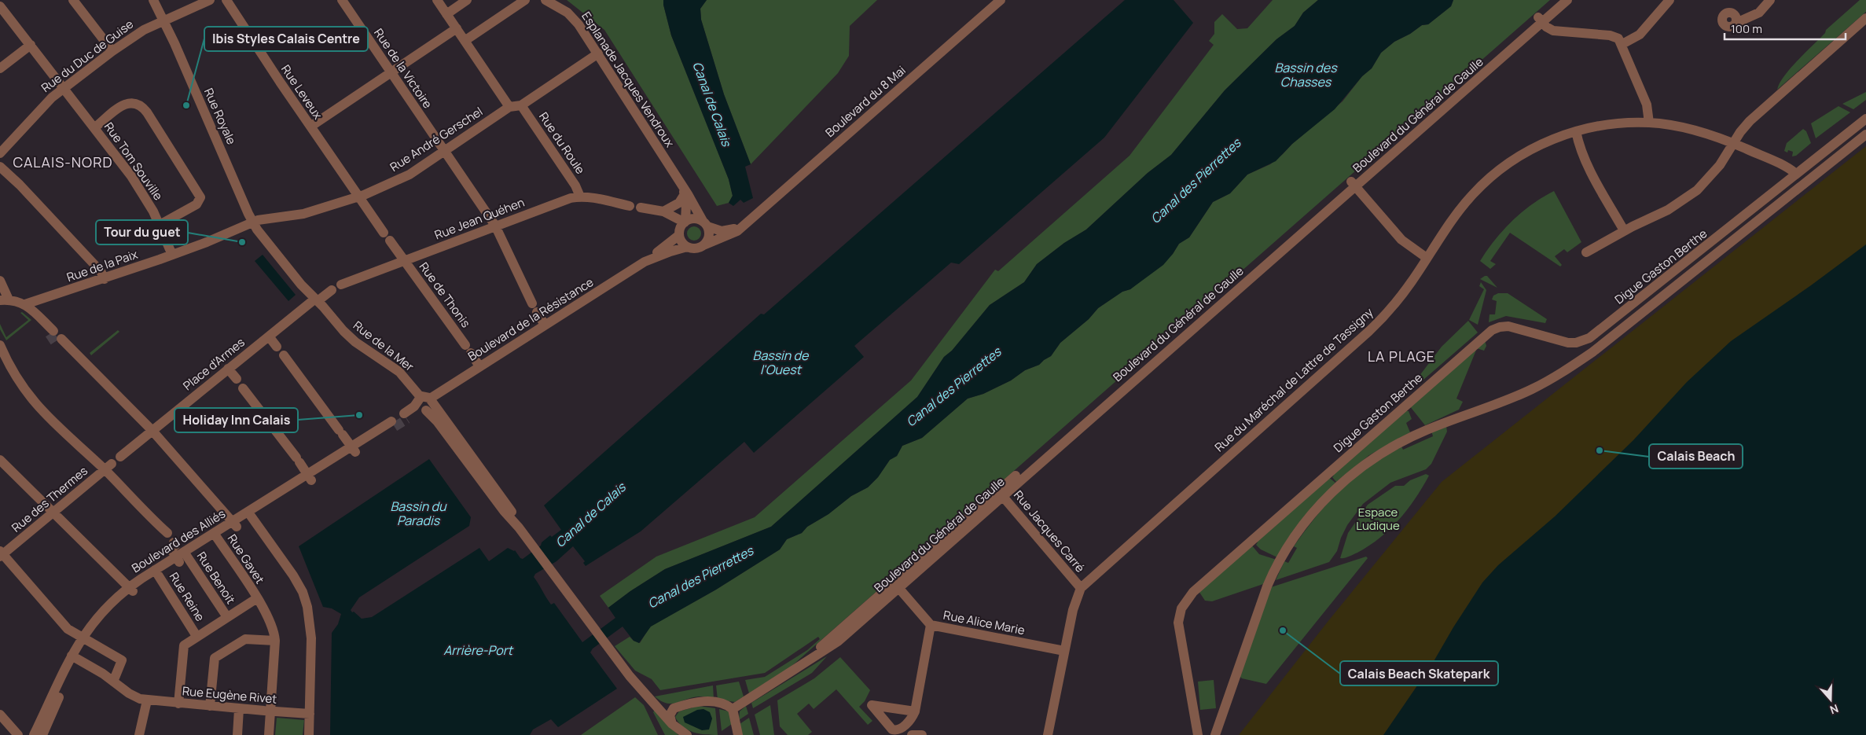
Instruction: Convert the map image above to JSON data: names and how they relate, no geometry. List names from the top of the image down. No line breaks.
{"streets":{"street":["Rue du Duc de Guise","Rue de la Victoire","Esplanade Jacques Vendroux","Rue Leveux","Boulevard du 8 Mai","Boulevard du Général de Gaulle","Rue Royale","Rue André Gerschel","Rue du Roule","Rue Tom Souville","Rue Jean Quéhen","Rue de la Paix","Digue Gaston Berthe","Rue de Thonis","Boulevard de la Résistance","Rue de la Mer","Place d'Armes","Rue du Maréchal de Lattre de Tassigny","Rue des Thermes","Rue Jacques Carré","Boulevard des Alliés","Rue Gavet","Rue Benoit","Rue Reine","Rue Alice Marie","Rue Eugène Rivet"]},"crossings":[["Rue du Duc de Guise","Rue Royale"],["Rue du Duc de Guise","Rue Tom Souville"],["Rue de la Victoire","Rue André Gerschel"],["Rue de la Victoire","Rue Jean Quéhen"],["Rue de la Victoire","Boulevard de la Résistance"],["Esplanade Jacques Vendroux","Boulevard du 8 Mai"],["Esplanade Jacques Vendroux","Rue André Gerschel"],["Esplanade Jacques Vendroux","Boulevard de la Résistance"],["Rue Leveux","Rue André Gerschel"],["Boulevard du 8 Mai","Boulevard de la Résistance"],["Boulevard du Général de Gaulle","Rue Jacques Carré"],["Boulevard du Général de Gaulle","Rue Alice Marie"],["Rue Royale","Rue André Gerschel"],["Rue Royale","Rue de la Paix"],["Rue André Gerschel","Rue du Roule"],["Rue André Gerschel","Rue de la Paix"],["Rue du Roule","Rue Jean Quéhen"],["Rue Tom Souville","Rue de la Paix"],["Rue Jean Quéhen","Rue de Thonis"],["Digue Gaston Berthe","Rue du Maréchal de Lattre de Tassigny"],["Rue de Thonis","Boulevard de la Résistance"],["Boulevard de la Résistance","Rue de la Mer"],["Rue de la Mer","Place d'Armes"],["Rue du Maréchal de Lattre de Tassigny","Rue Jacques Carré"],["Rue du Maréchal de Lattre de Tassigny","Rue Alice Marie"],["Boulevard des Alliés","Rue Gavet"],["Boulevard des Alliés","Rue Benoit"],["Boulevard des Alliés","Rue Reine"],["Boulevard des Alliés","Rue Eugène Rivet"],["Rue Gavet","Rue Eugène Rivet"]],"districts":["CALAIS-NORD","LA PLAGE"],"water":["Bassin des Chasses","Canal de Calais","Canal des Pierrettes","Bassin de l'Ouest","Bassin du Paradis","Arrière-Port"],"parks":["Espace Ludique"],"places":["Ibis Styles Calais Centre","Tour du guet","Holiday Inn Calais","Calais Beach","Calais Beach Skatepark"],"scale_bar":"100 m","north":"bottom"}
